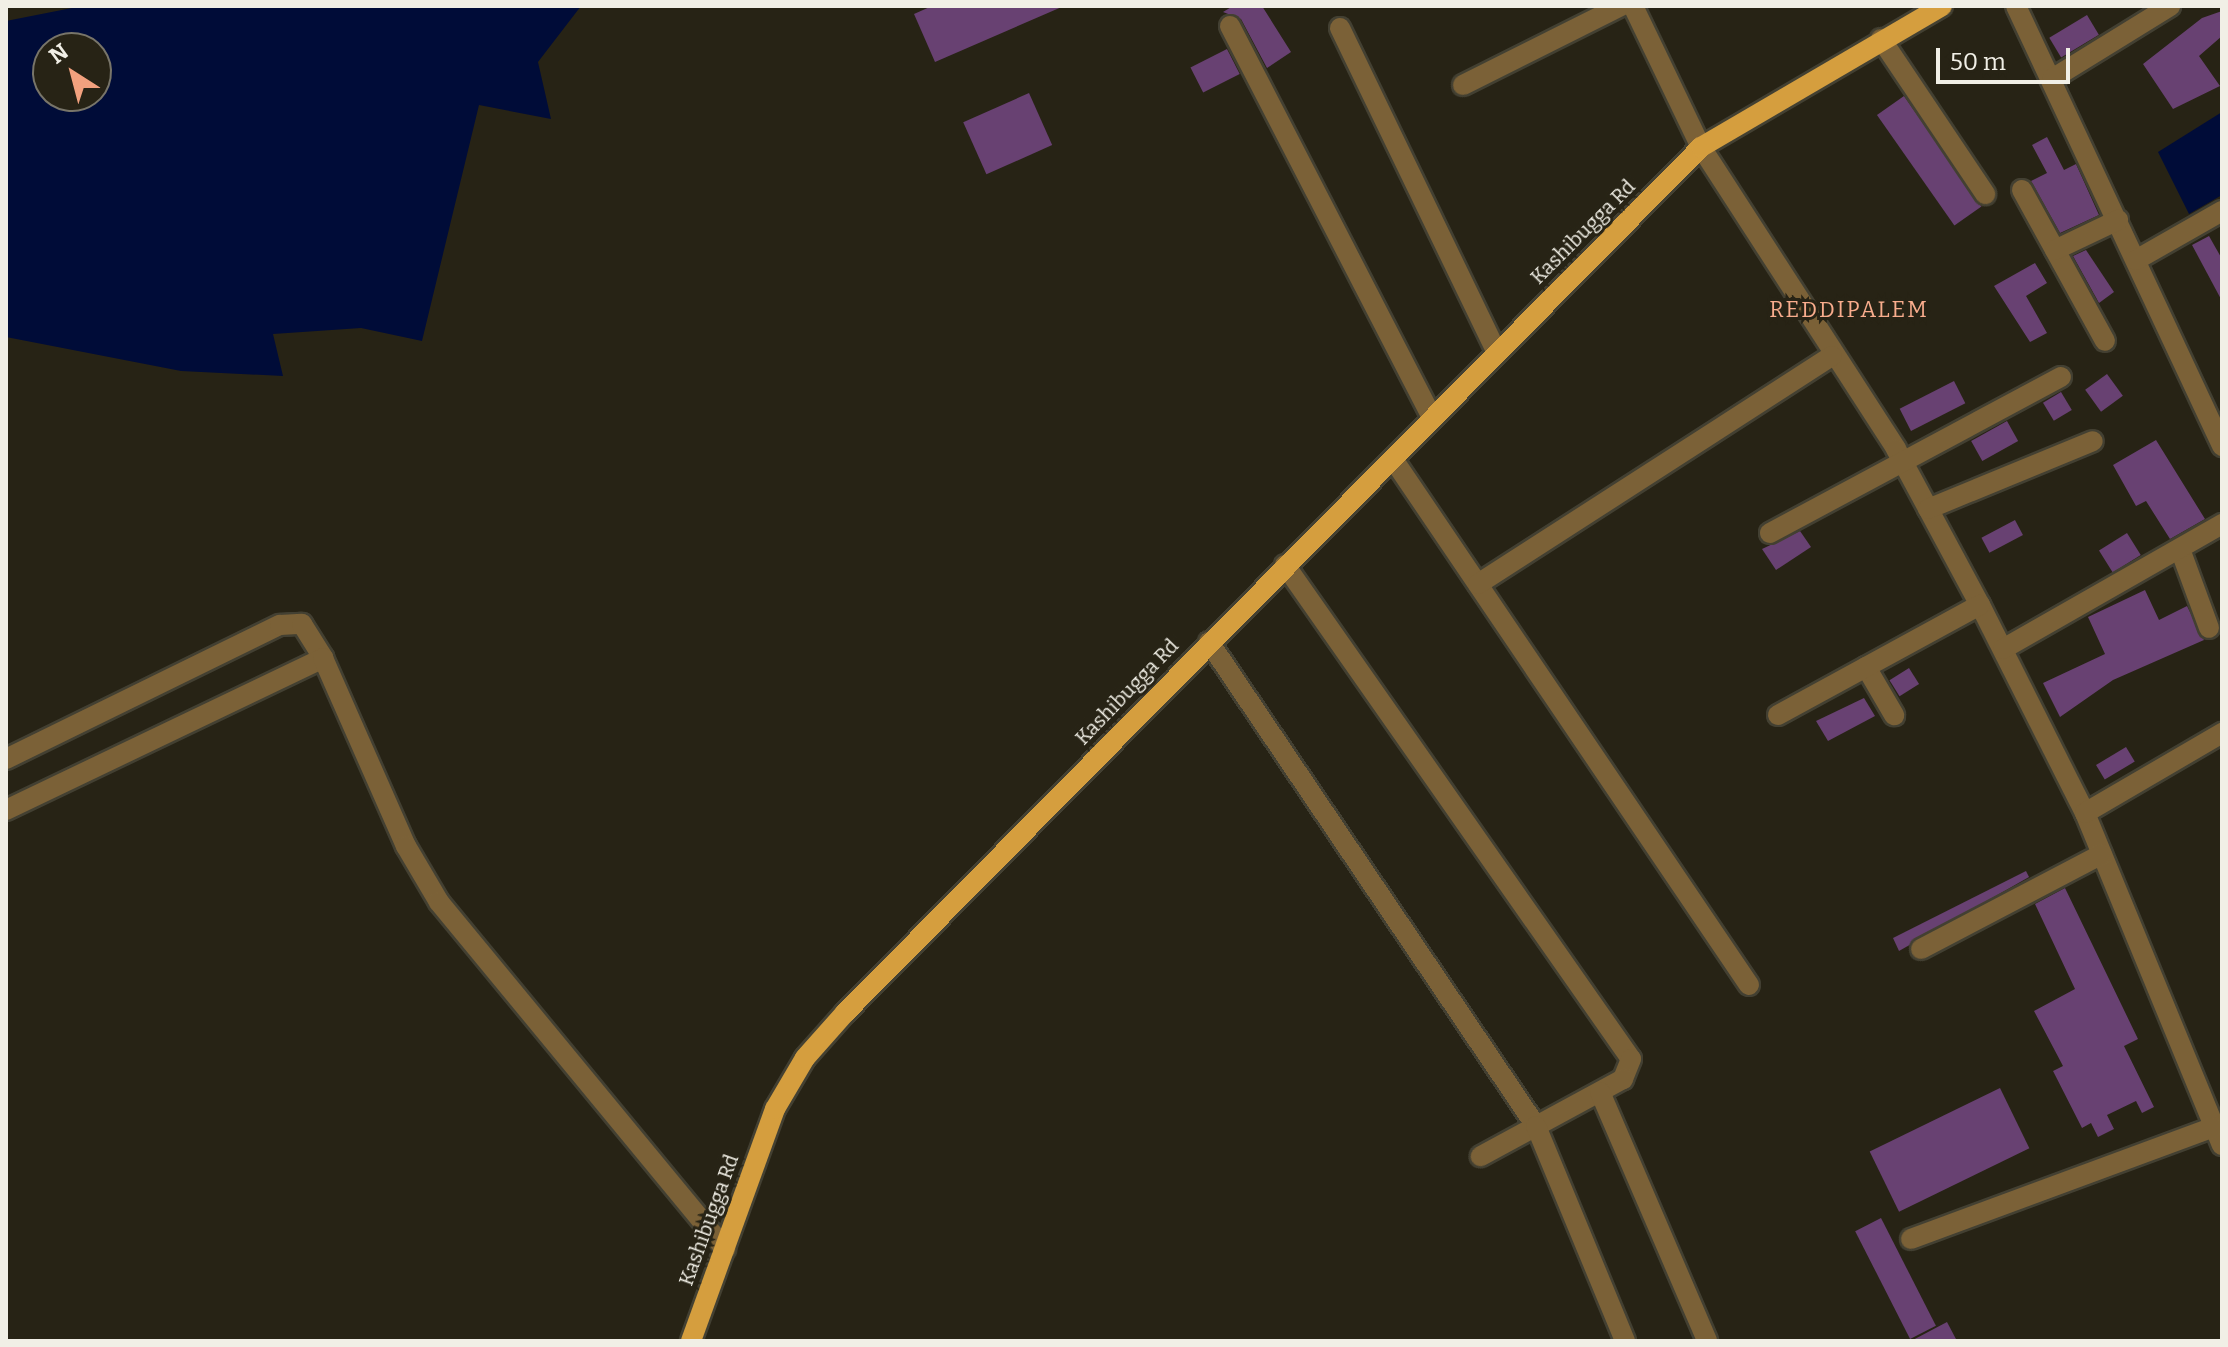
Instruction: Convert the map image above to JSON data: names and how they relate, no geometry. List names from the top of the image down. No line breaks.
{"streets":{"main road":["Kashibugga Rd"]},"districts":["REDDIPALEM"],"scale_bar":"50 m","north":"top left"}
